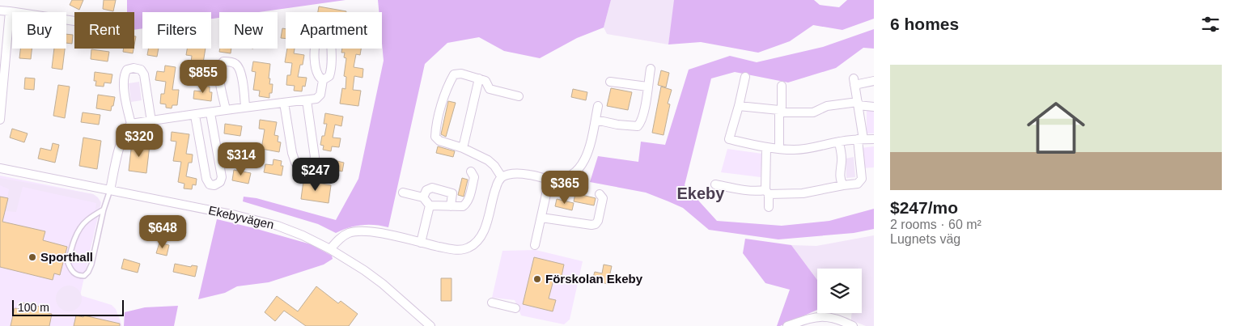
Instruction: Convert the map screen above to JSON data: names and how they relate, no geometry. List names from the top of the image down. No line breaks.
{"streets":{"street":["Ekebyvägen"]},"districts":["Ekeby"],"places":["Sporthall","Förskolan Ekeby"],"scale_bar":"100 m","page":{"heading":"6 homes","chip":["Buy","Rent","Filters","New","Apartment"],"list":[{"name":"$247/mo","note":"2 rooms · 60 m² · Lugnets väg"}],"price":["$855","$320","$314","$247","$365","$648"],"scale":"100 m"}}
